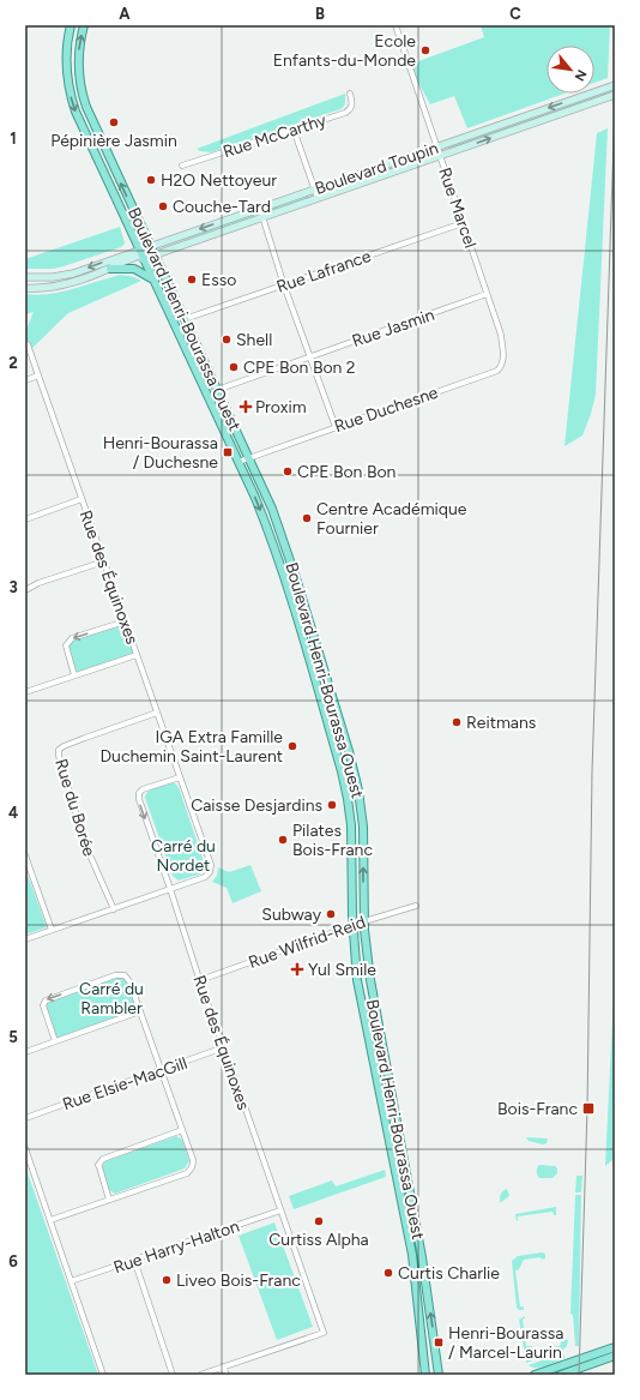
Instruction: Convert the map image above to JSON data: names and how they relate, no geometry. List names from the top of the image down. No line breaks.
{"streets":{"main road":["Boulevard Henri-Bourassa Ouest"],"street":["Rue McCarthy","Boulevard Toupin","Rue Marcel","Rue Lafrance","Rue Jasmin","Rue Duchesne","Rue des Équinoxes","Rue du Borée","Rue Wilfrid-Reid","Rue Elsie-MacGill","Rue Harry-Halton"]},"crossings":[["Boulevard Toupin","Rue Marcel"],["Boulevard Toupin","Boulevard Henri-Bourassa Ouest"],["Rue Marcel","Rue Lafrance"],["Rue Marcel","Rue Jasmin"],["Rue Marcel","Rue Duchesne"],["Rue Lafrance","Boulevard Henri-Bourassa Ouest"],["Boulevard Henri-Bourassa Ouest","Rue Jasmin"],["Boulevard Henri-Bourassa Ouest","Rue Duchesne"],["Boulevard Henri-Bourassa Ouest","Rue Wilfrid-Reid"],["Rue des Équinoxes","Rue du Borée"],["Rue des Équinoxes","Rue Wilfrid-Reid"],["Rue des Équinoxes","Rue Elsie-MacGill"],["Rue des Équinoxes","Rue Harry-Halton"]],"parks":["Carré du Nordet","Carré du Rambler"],"places":{"other":["Ecole Enfants-du-Monde","Pépinière Jasmin","H2O Nettoyeur","Couche-Tard","Esso","Shell","CPE Bon Bon 2","CPE Bon Bon","Centre Académique Fournier","Reitmans","IGA Extra Famille Duchemin Saint-Laurent","Caisse Desjardins","Pilates Bois-Franc","Subway","Curtiss Alpha","Curtis Charlie","Liveo Bois-Franc"],"health":["Proxim","Yul Smile"],"transit":["Henri-Bourassa / Duchesne","Bois-Franc","Henri-Bourassa / Marcel-Laurin"]},"north":"bottom right","grid":{"columns":["A","B","C"],"rows":["1","2","3","4","5","6"]}}
